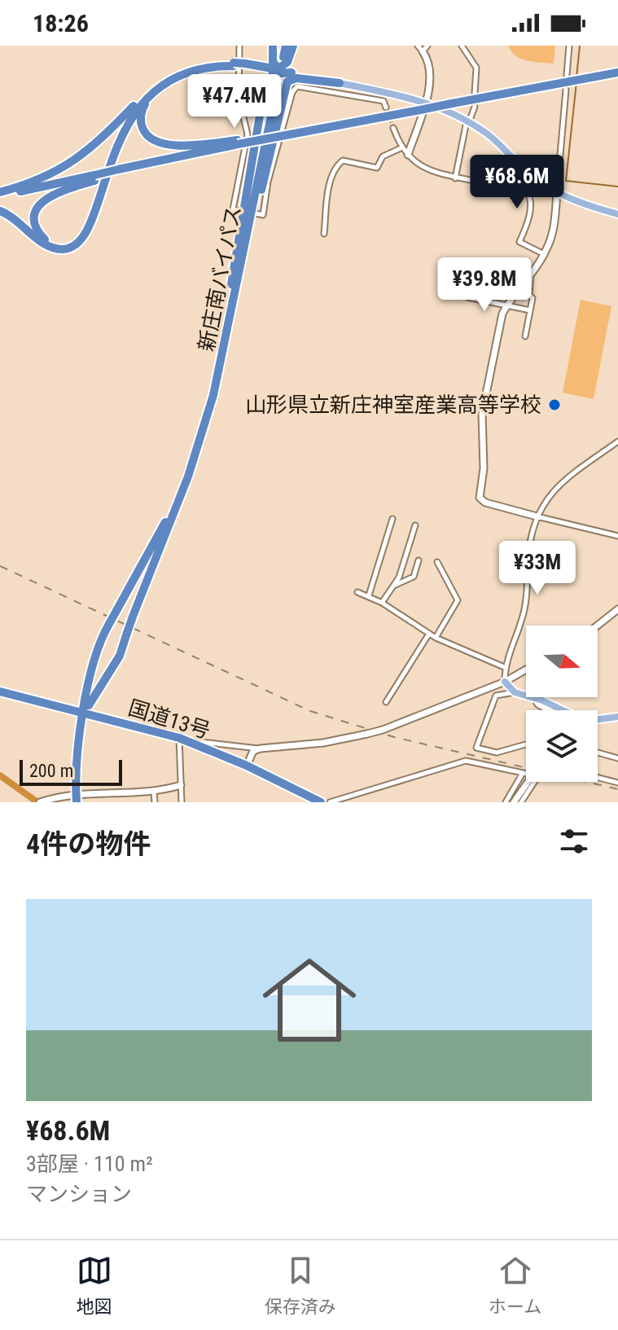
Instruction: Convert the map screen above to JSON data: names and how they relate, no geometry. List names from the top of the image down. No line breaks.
{"streets":{"highway":["新庄南バイパス","国道13号"]},"places":["山形県立新庄神室産業高等学校"],"scale_bar":"200 m","north":"right","page":{"status":"18:26","price":["¥47.4M","¥68.6M","¥39.8M","¥33M"],"scale":"200 m","heading":"4件の物件","list":[{"name":"¥68.6M","note":"3部屋 · 110 m² · マンション"}],"tabs":["地図","保存済み","ホーム"]}}
